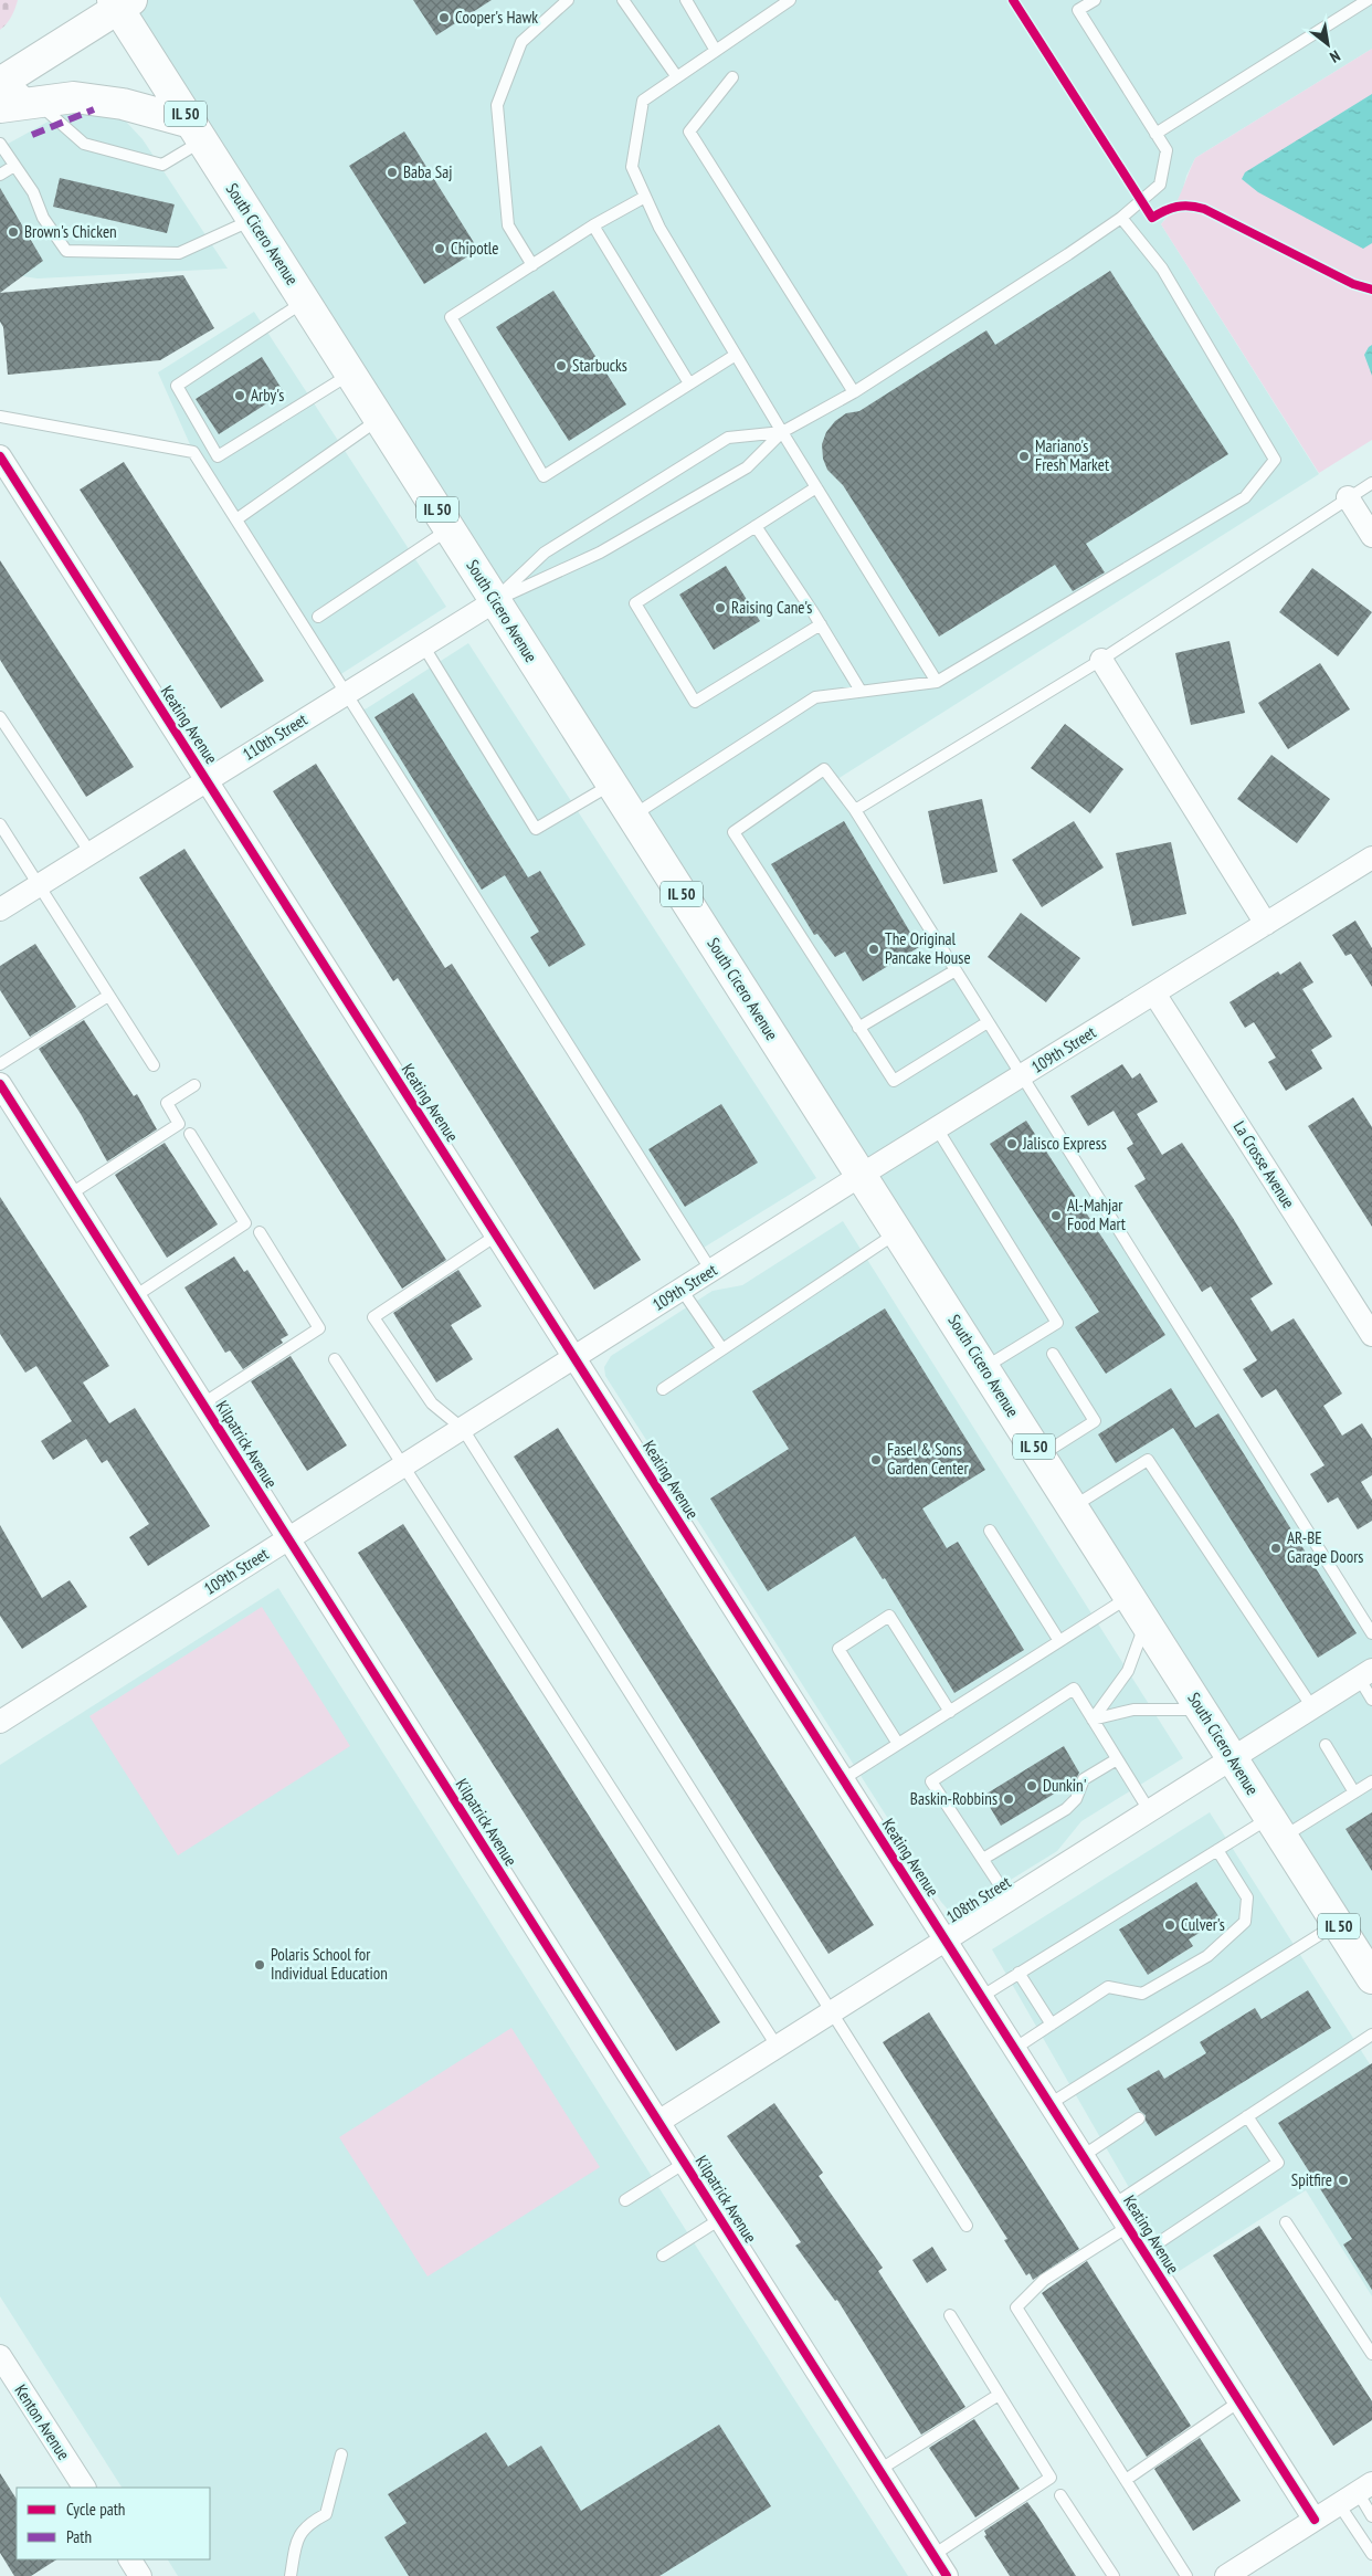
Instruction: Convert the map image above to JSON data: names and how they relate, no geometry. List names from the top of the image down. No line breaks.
{"streets":{"main road":["IL 50","South Cicero Avenue"],"street":["Keating Avenue","110th Street","109th Street","La Crosse Avenue","Kilpatrick Avenue","108th Street","Kenton Avenue"]},"crossings":[["South Cicero Avenue","110th Street"],["South Cicero Avenue","109th Street"],["South Cicero Avenue","108th Street"],["Keating Avenue","110th Street"],["Keating Avenue","109th Street"],["Keating Avenue","108th Street"],["109th Street","La Crosse Avenue"],["109th Street","Kilpatrick Avenue"],["Kilpatrick Avenue","108th Street"]],"places":["Cooper's Hawk","Baba Saj","Brown's Chicken","Chipotle","Starbucks","Arby's","Mariano's Fresh Market","Raising Cane's","The Original Pancake House","Jalisco Express","Al-Mahjar Food Mart","Fasel & Sons Garden Center","AR-BE Garage Doors","Dunkin'","Baskin-Robbins","Culver's","Polaris School for Individual Education","Spitfire"],"legend":["Cycle path","Path"],"north":"bottom right"}
